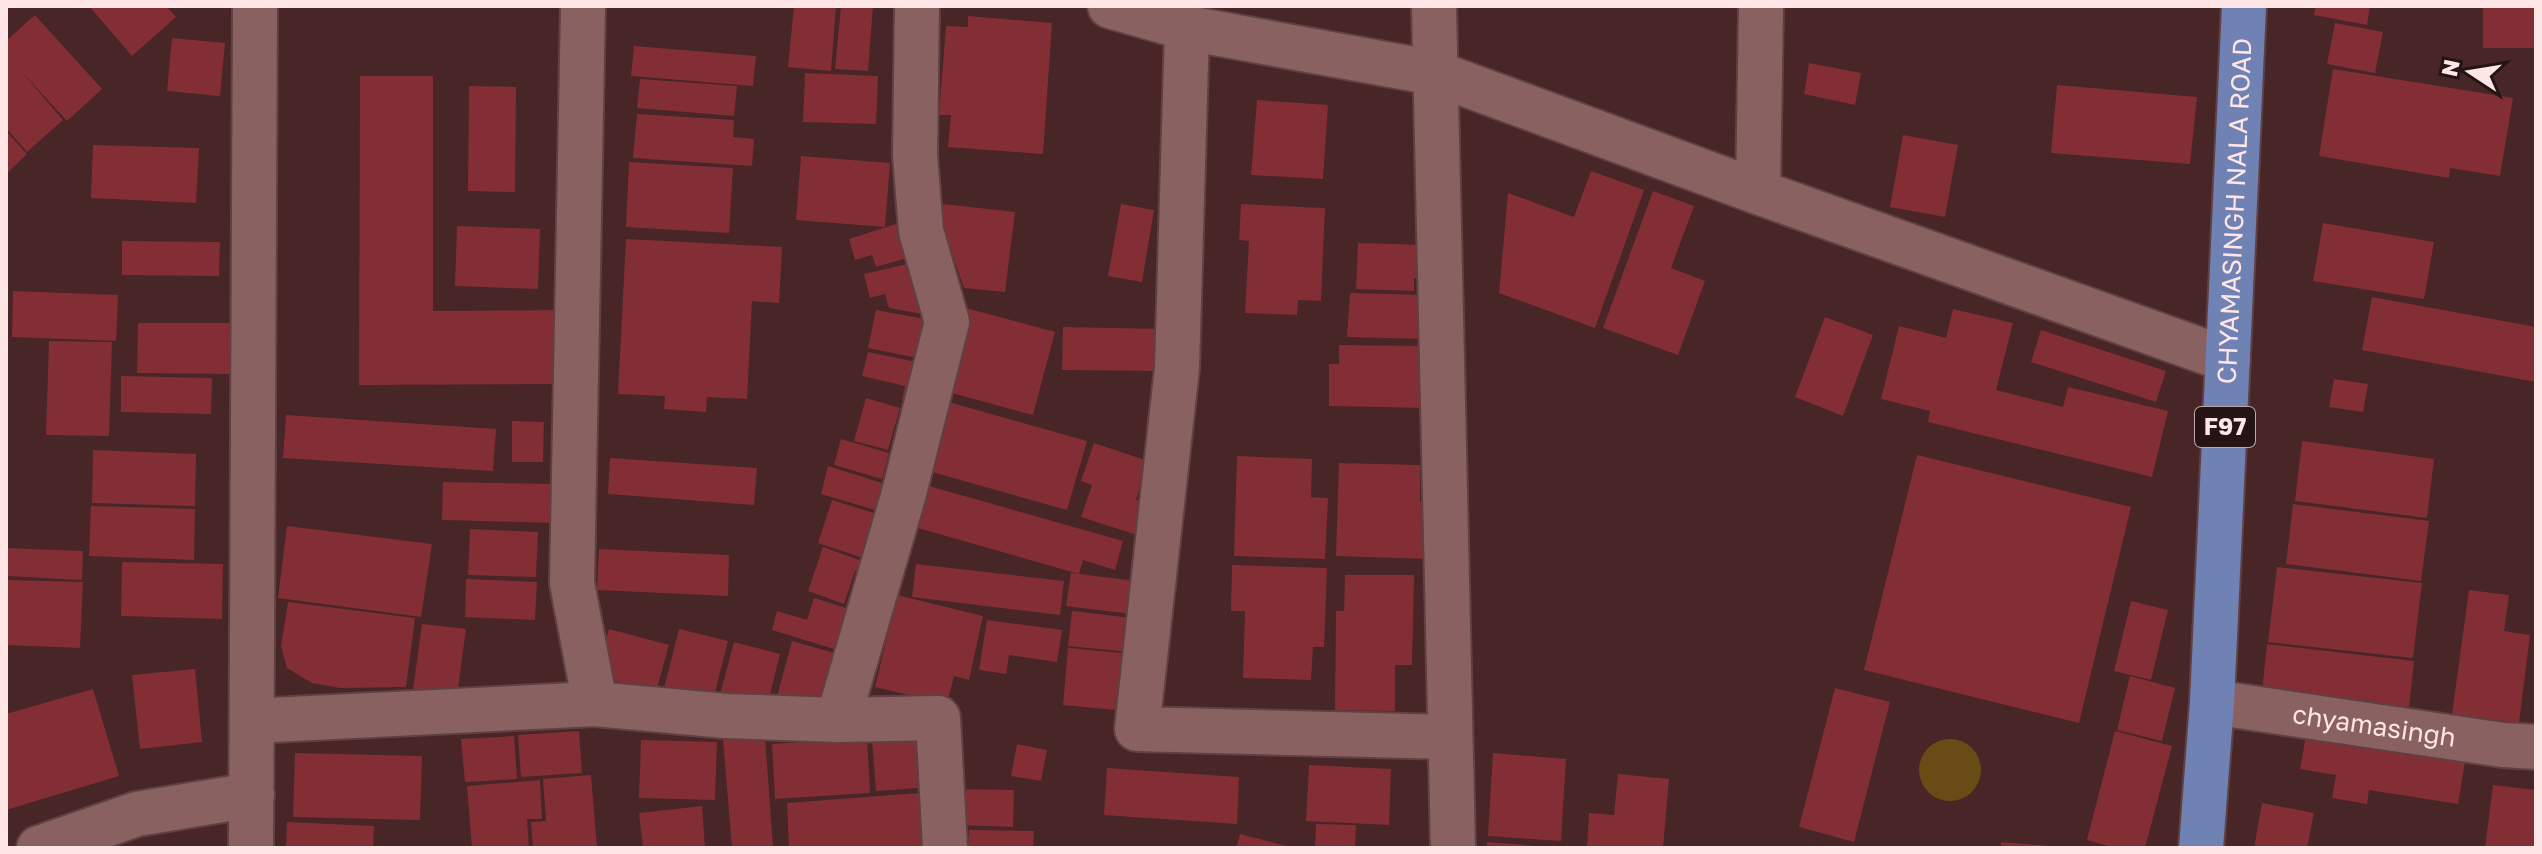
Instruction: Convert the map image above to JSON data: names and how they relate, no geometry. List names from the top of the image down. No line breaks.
{"streets":{"main road":["CHYAMASINGH NALA ROAD","F97"],"street":["chyamasingh"]},"crossings":[["CHYAMASINGH NALA ROAD","chyamasingh"]],"north":"left"}
